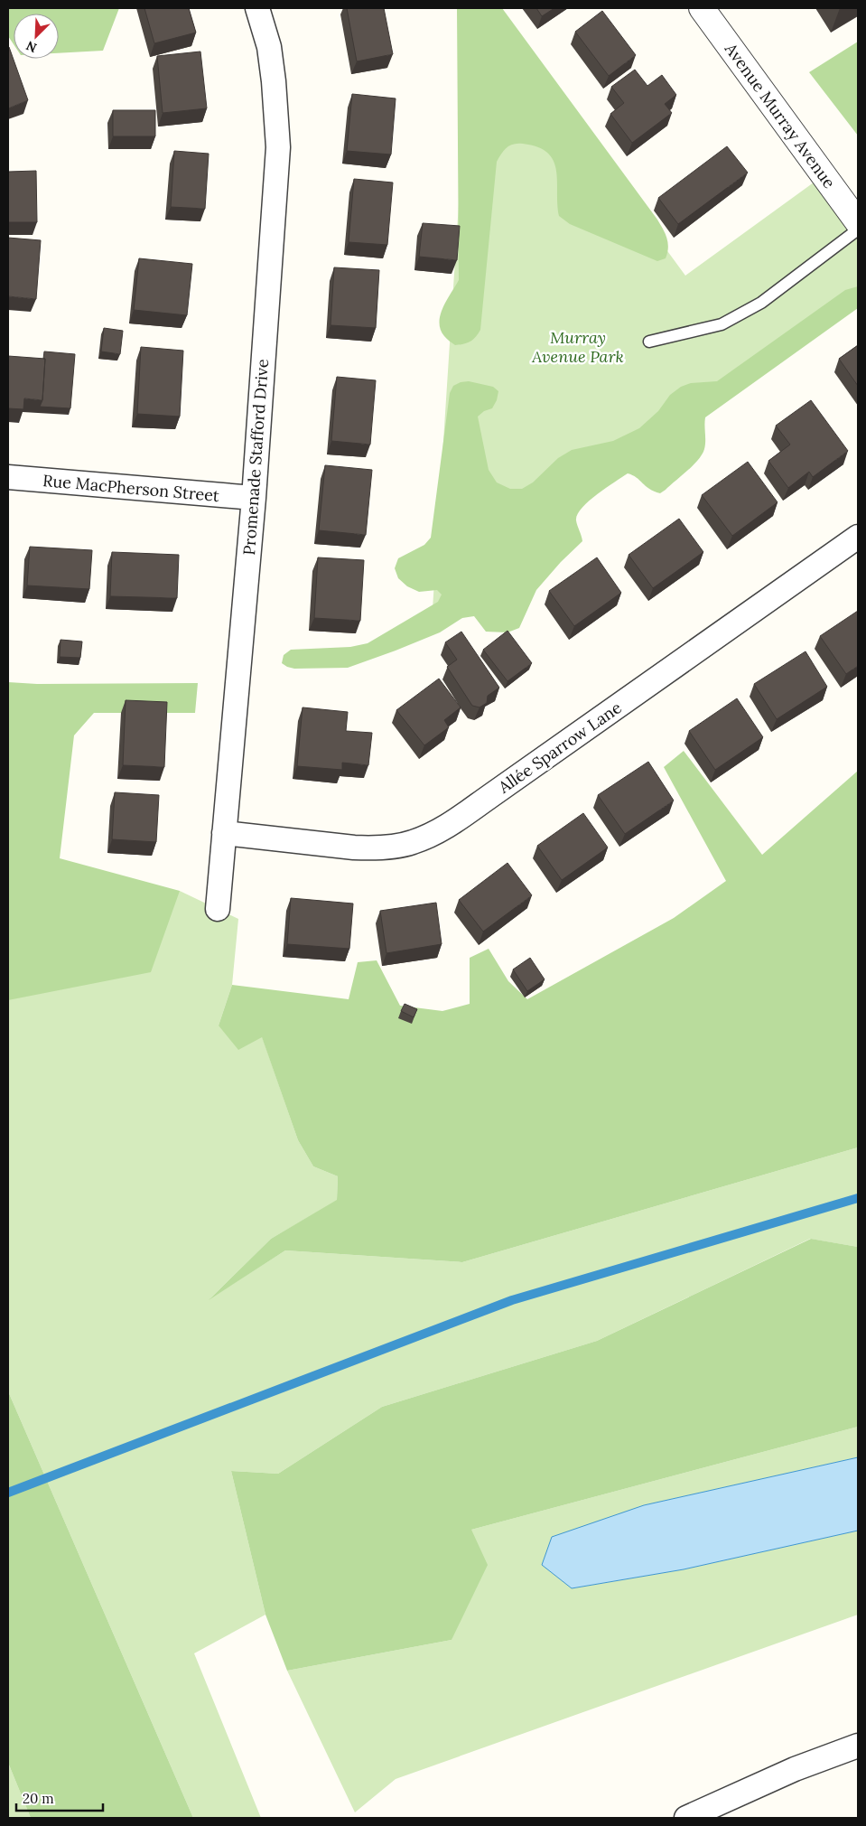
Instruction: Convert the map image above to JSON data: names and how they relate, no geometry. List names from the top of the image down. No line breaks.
{"streets":{"street":["Avenue Murray Avenue","Promenade Stafford Drive","Rue MacPherson Street","Allée Sparrow Lane"]},"crossings":[["Promenade Stafford Drive","Rue MacPherson Street"],["Promenade Stafford Drive","Allée Sparrow Lane"]],"parks":["Murray Avenue Park"],"scale_bar":"20 m","north":"bottom left"}
